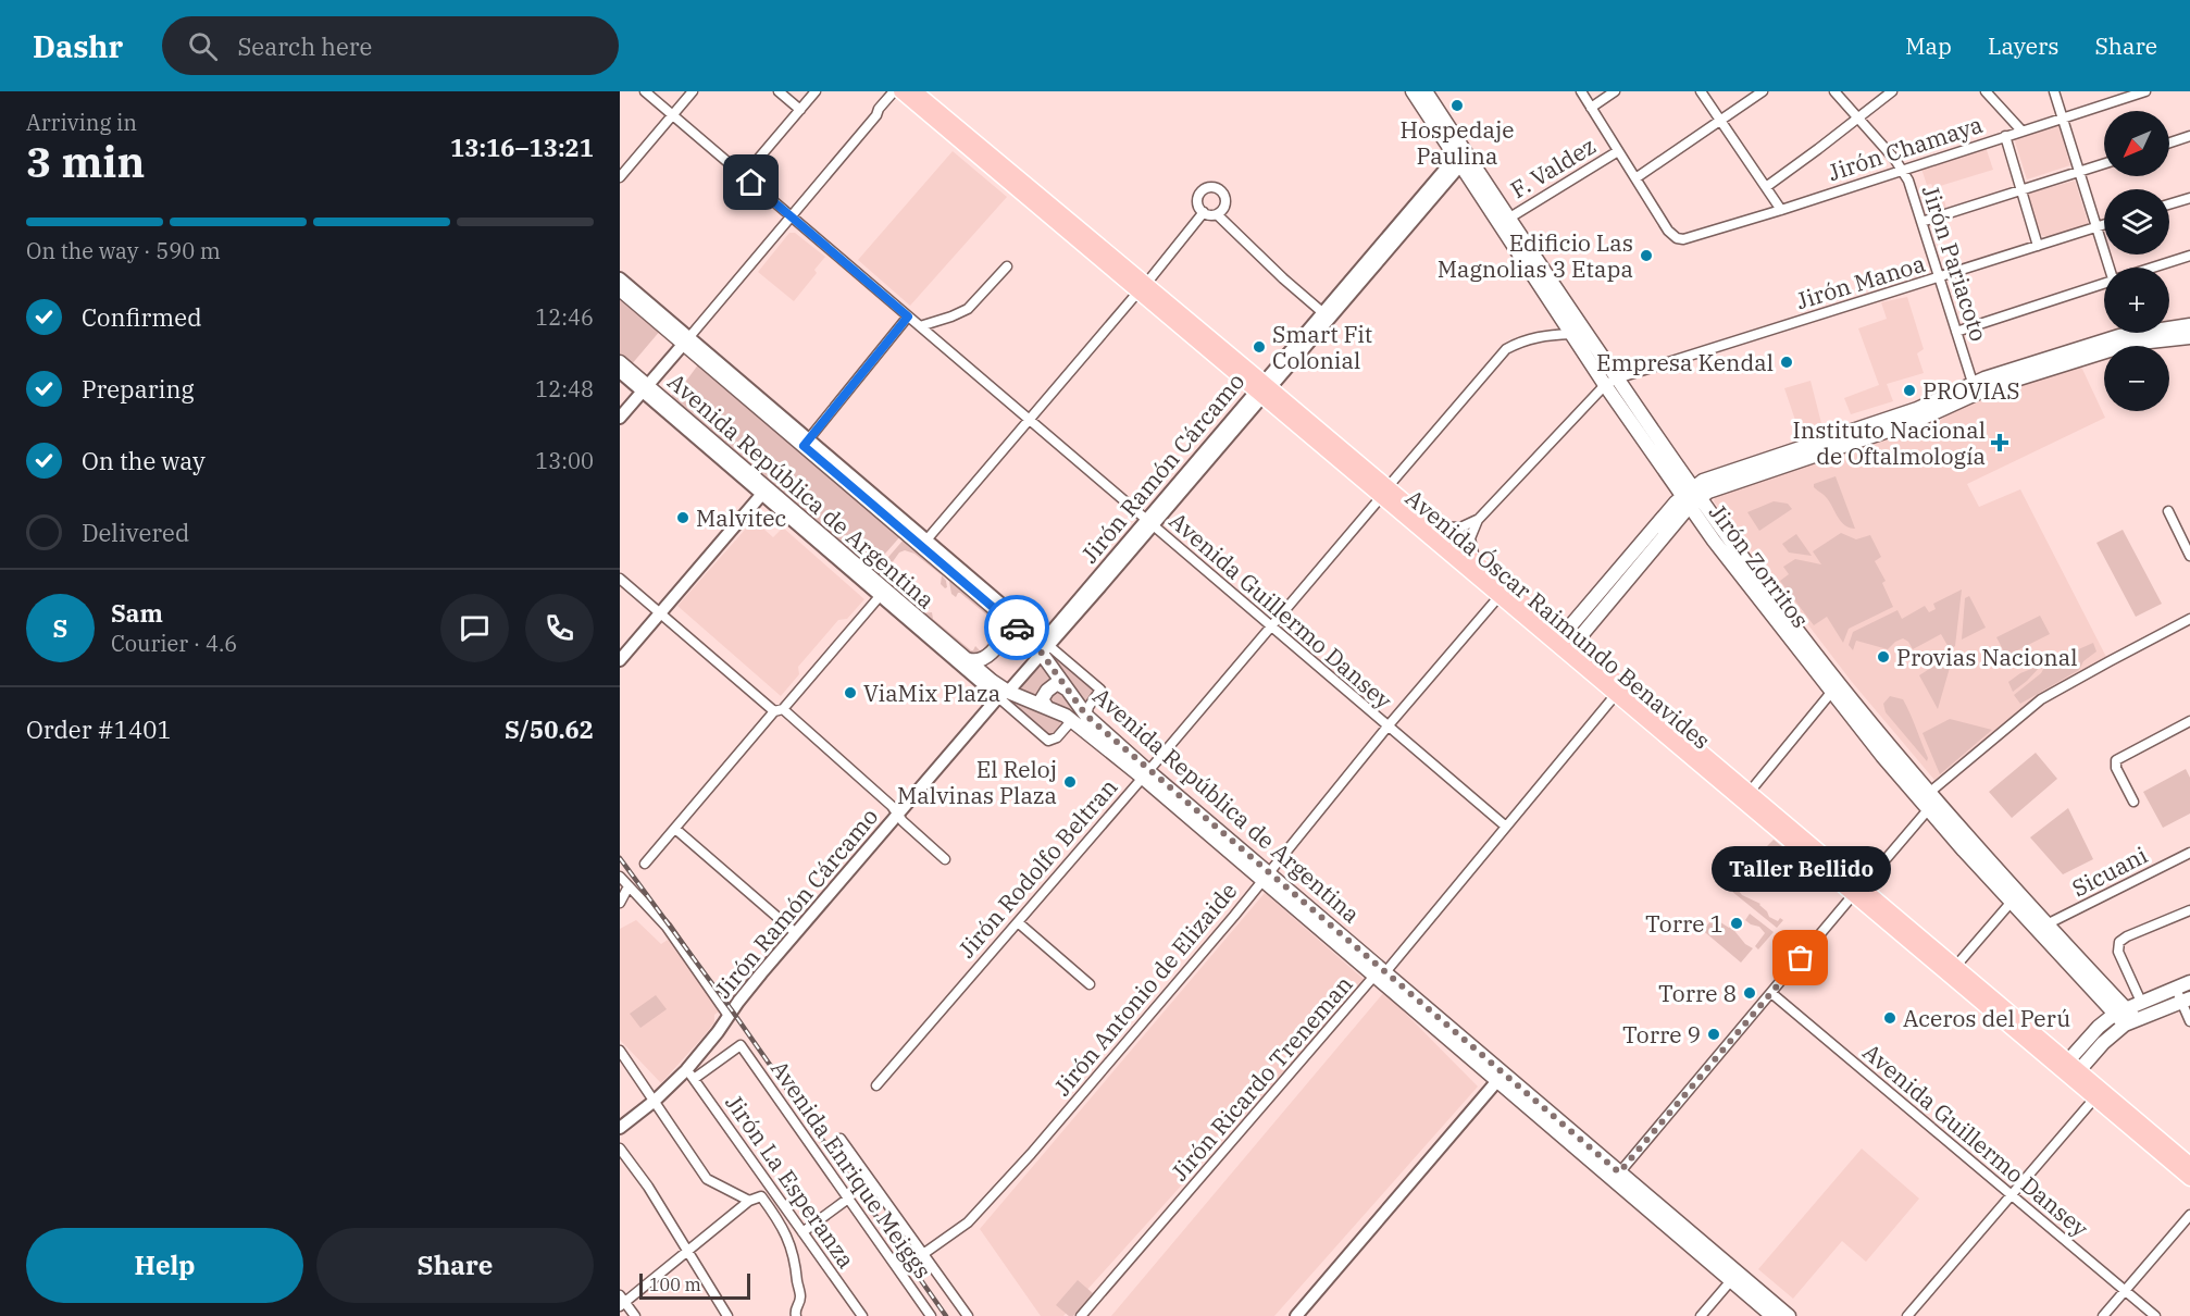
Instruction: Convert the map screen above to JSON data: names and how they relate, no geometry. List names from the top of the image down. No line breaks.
{"streets":{"main road":["Avenida República de Argentina","Jirón Zorritos","Avenida Óscar Raimundo Benavides"],"street":["Jirón Chamaya","F. Valdez","Jirón Pariacoto","Jirón Manoa","Jirón Ramón Cárcamo","Avenida Guillermo Dansey","Jirón Rodolfo Beltran","Sicuani","Jirón Antonio de Elizaide","Jirón Ricardo Treneman","Avenida Enrique Meiggs","Jirón La Esperanza"]},"crossings":[["Jirón Chamaya","Jirón Pariacoto"],["F. Valdez","Jirón Zorritos"],["Jirón Pariacoto","Jirón Manoa"],["Jirón Manoa","Jirón Zorritos"],["Jirón Ramón Cárcamo","Avenida República de Argentina"],["Jirón Ramón Cárcamo","Jirón Zorritos"],["Jirón Ramón Cárcamo","Avenida Guillermo Dansey"],["Jirón Ramón Cárcamo","Avenida Óscar Raimundo Benavides"],["Jirón Ramón Cárcamo","Avenida Enrique Meiggs"],["Jirón Ramón Cárcamo","Jirón La Esperanza"],["Avenida República de Argentina","Jirón Rodolfo Beltran"],["Avenida República de Argentina","Jirón Antonio de Elizaide"],["Avenida República de Argentina","Jirón Ricardo Treneman"],["Jirón Zorritos","Jirón Rodolfo Beltran"],["Jirón Zorritos","Sicuani"],["Avenida Guillermo Dansey","Jirón Rodolfo Beltran"],["Avenida Guillermo Dansey","Jirón Antonio de Elizaide"],["Avenida Guillermo Dansey","Jirón Ricardo Treneman"],["Avenida Óscar Raimundo Benavides","Jirón Rodolfo Beltran"],["Avenida Óscar Raimundo Benavides","Jirón Antonio de Elizaide"],["Avenida Óscar Raimundo Benavides","Jirón Ricardo Treneman"],["Avenida Enrique Meiggs","Jirón La Esperanza"]],"places":{"other":["Hospedaje Paulina","Edificio Las Magnolias 3 Etapa","Smart Fit Colonial","Empresa Kendal","PROVIAS","Malvitec","Provias Nacional","ViaMix Plaza","El Reloj Malvinas Plaza","Torre 1","Taller Bellido","Torre 8","Aceros del Perú","Torre 9"],"health":["Instituto Nacional de Oftalmología"]},"scale_bar":"100 m","north":"bottom left","page":{"header":"Dashr","search":"Search here","nav":["Map","Layers","Share"],"heading":["3 min","Arriving in","13:16–13:21"],"panel":["Sam","Courier · 4.6","Order #1401","S/50.62"],"map_buttons":["+","−"],"bar":"On the way · 590 m","list":[["Confirmed","12:46"],["Preparing","12:48"],["On the way","13:00"],"Delivered"],"round":"S","bubble":"Taller Bellido","buttons":["Help","Share"],"scale":"100 m"}}
